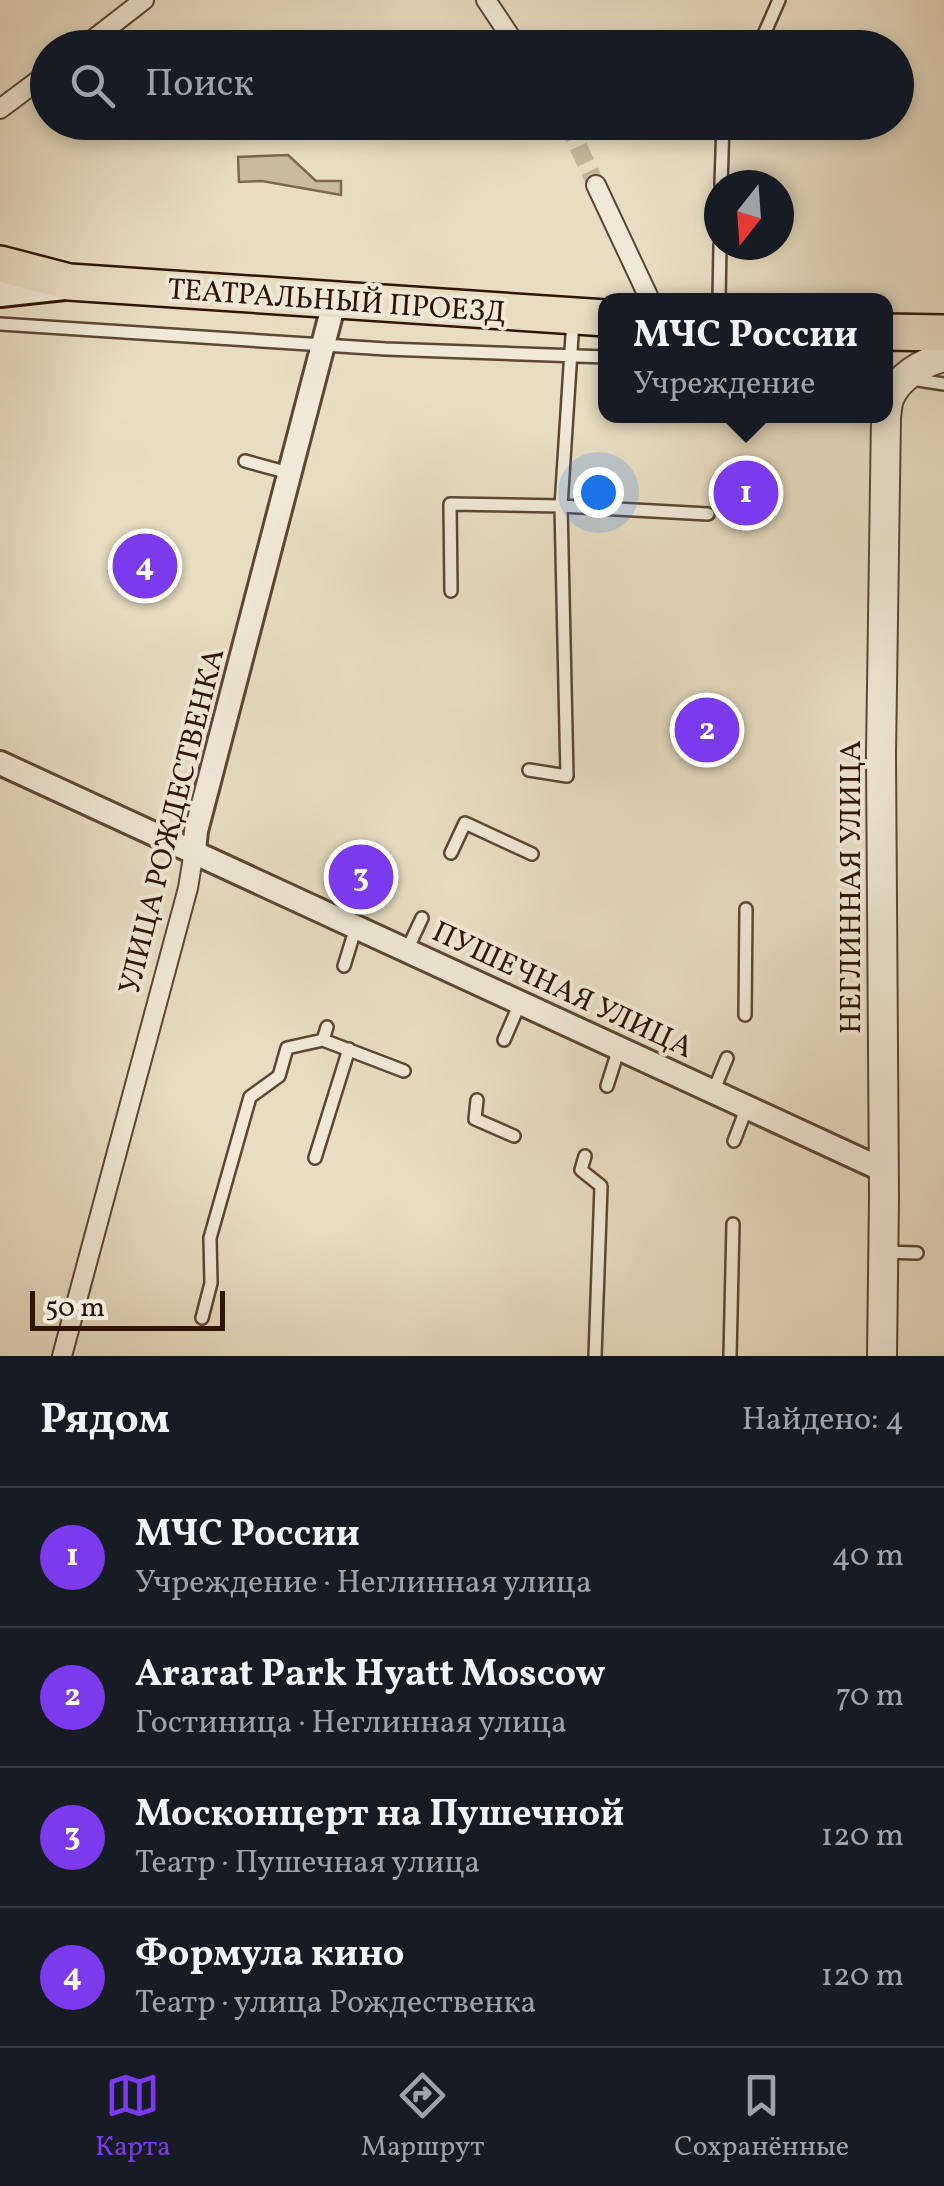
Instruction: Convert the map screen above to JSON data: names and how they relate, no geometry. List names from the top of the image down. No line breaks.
{"streets":{"main road":["ТЕАТРАЛЬНЫЙ ПРОЕЗД"],"street":["УЛИЦА РОЖДЕСТВЕНКА","НЕГЛИННАЯ УЛИЦА","ПУШЕЧНАЯ УЛИЦА"]},"crossings":[["ТЕАТРАЛЬНЫЙ ПРОЕЗД","УЛИЦА РОЖДЕСТВЕНКА"],["УЛИЦА РОЖДЕСТВЕНКА","ПУШЕЧНАЯ УЛИЦА"],["НЕГЛИННАЯ УЛИЦА","ПУШЕЧНАЯ УЛИЦА"]],"scale_bar":"50 m","north":"bottom","page":{"search":"Поиск","popup":["МЧС России","Учреждение"],"pins":["1","4","2","3"],"scale":"50 m","heading":["Рядом","Найдено: 4"],"list":[{"mark":"1","name":"МЧС России","note":"Учреждение · Неглинная улица","value":"40 m"},{"mark":"2","name":"Ararat Park Hyatt Moscow","note":"Гостиница · Неглинная улица","value":"70 m"},{"mark":"3","name":"Москонцерт на Пушечной","note":"Театр · Пушечная улица","value":"120 m"},{"mark":"4","name":"Формула кино","note":"Театр · улица Рождественка","value":"120 m"}],"nav":["Карта","Маршрут","Сохранённые"]}}
